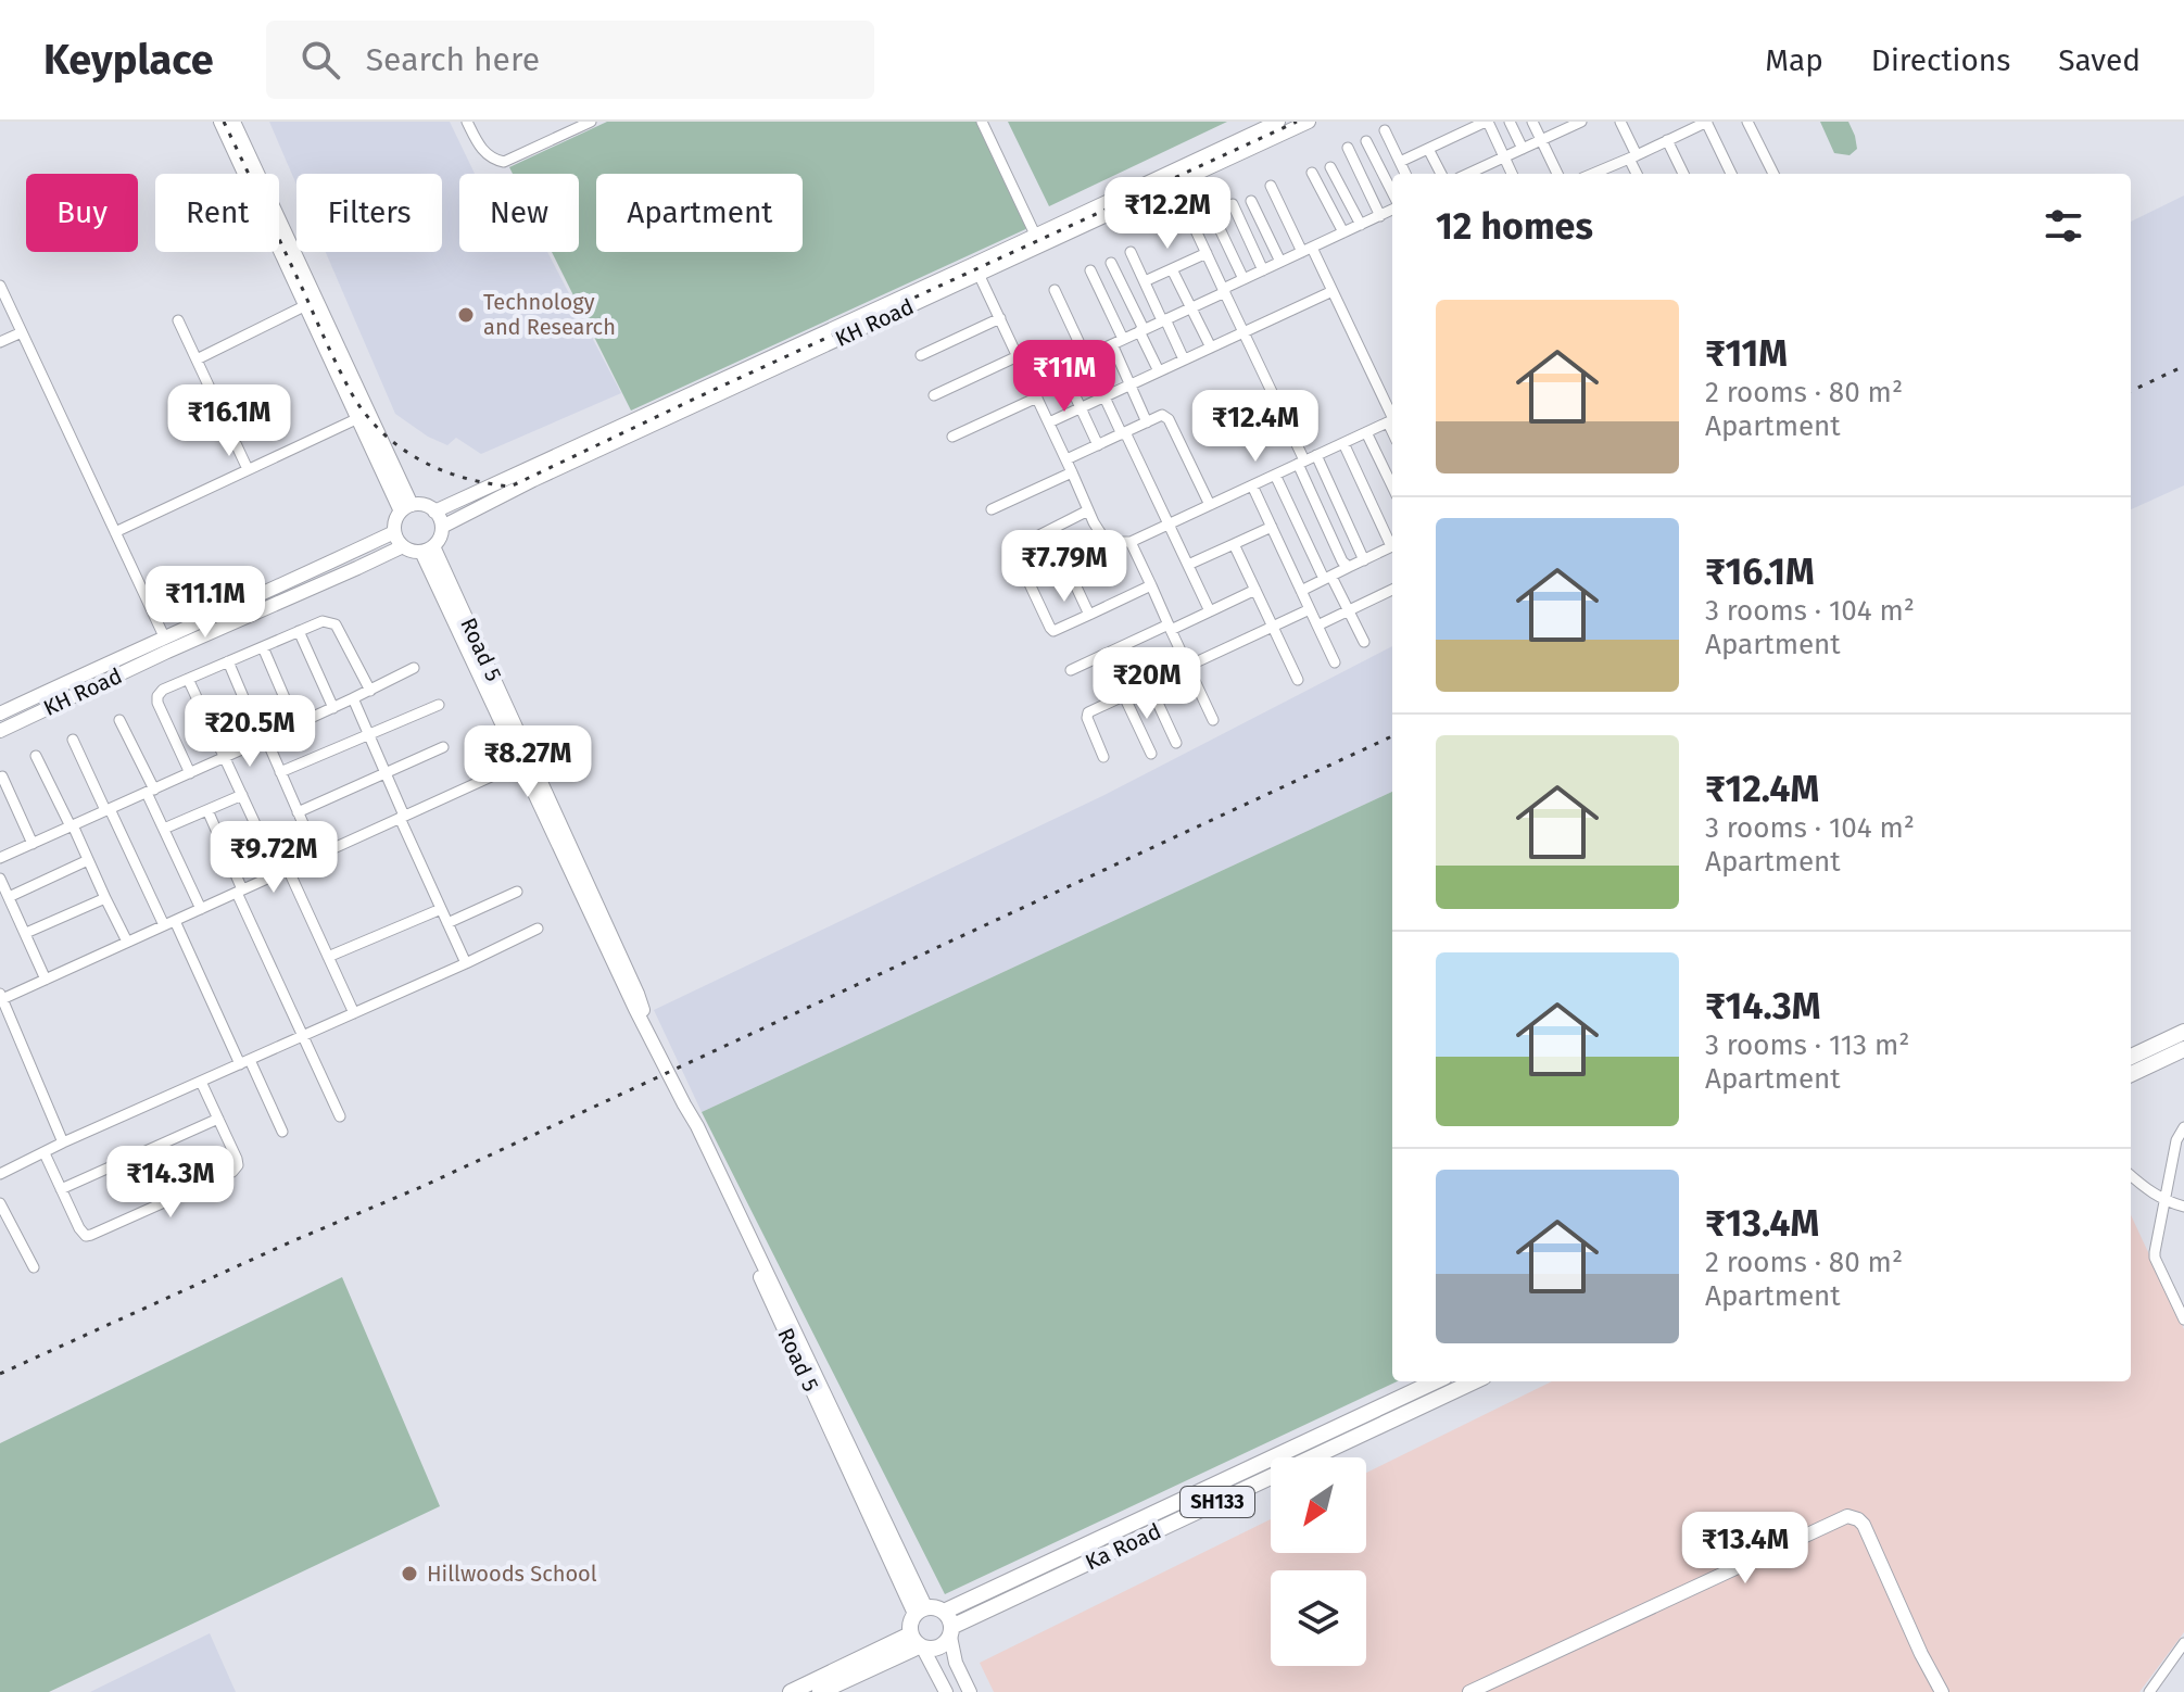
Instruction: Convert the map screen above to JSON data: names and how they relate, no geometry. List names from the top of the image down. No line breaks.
{"streets":{"main road":["KH Road","Road 5","SH133","Ka Road"]},"crossings":[["KH Road","Road 5"],["Road 5","SH133"],["Road 5","Ka Road"],["SH133","Ka Road"]],"places":["Technology and Research","Hillwoods School"],"north":"bottom left","page":{"header":"Keyplace","search":"Search here","nav":["Map","Directions","Saved"],"chip":["Buy","Rent","Filters","New","Apartment"],"heading":"12 homes","price":["₹12.2M","₹11M","₹16.1M","₹12.4M","₹7.79M","₹11.1M","₹20M","₹20.5M","₹8.27M","₹9.72M","₹14.3M","₹13.4M"],"list":[{"name":"₹11M","note":"2 rooms · 80 m² · Apartment"},{"name":"₹16.1M","note":"3 rooms · 104 m² · Apartment"},{"name":"₹12.4M","note":"3 rooms · 104 m² · Apartment"},{"name":"₹14.3M","note":"3 rooms · 113 m² · Apartment"},{"name":"₹13.4M","note":"2 rooms · 80 m² · Apartment"}]}}
